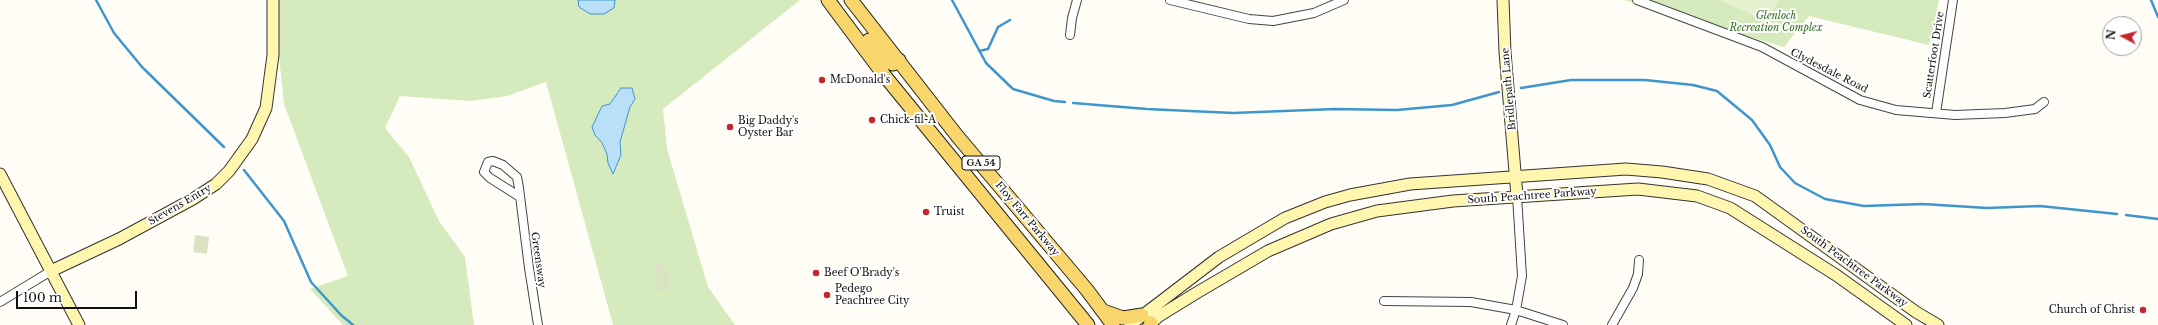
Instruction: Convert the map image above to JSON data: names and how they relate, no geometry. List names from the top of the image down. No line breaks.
{"streets":{"main road":["Bridlepath Lane","GA 54","South Peachtree Parkway","Stevens Entry","Floy Farr Parkway"],"street":["Scatterfoot Drive","Clydesdale Road","Greensway"]},"crossings":[["Scatterfoot Drive","Clydesdale Road"],["Bridlepath Lane","South Peachtree Parkway"]],"parks":["Glenloch Recreation Complex"],"places":["McDonald's","Chick-fil-A","Big Daddy's Oyster Bar","Truist","Beef O'Brady's","Pedego Peachtree City","Church of Christ"],"scale_bar":"100 m","north":"left"}
